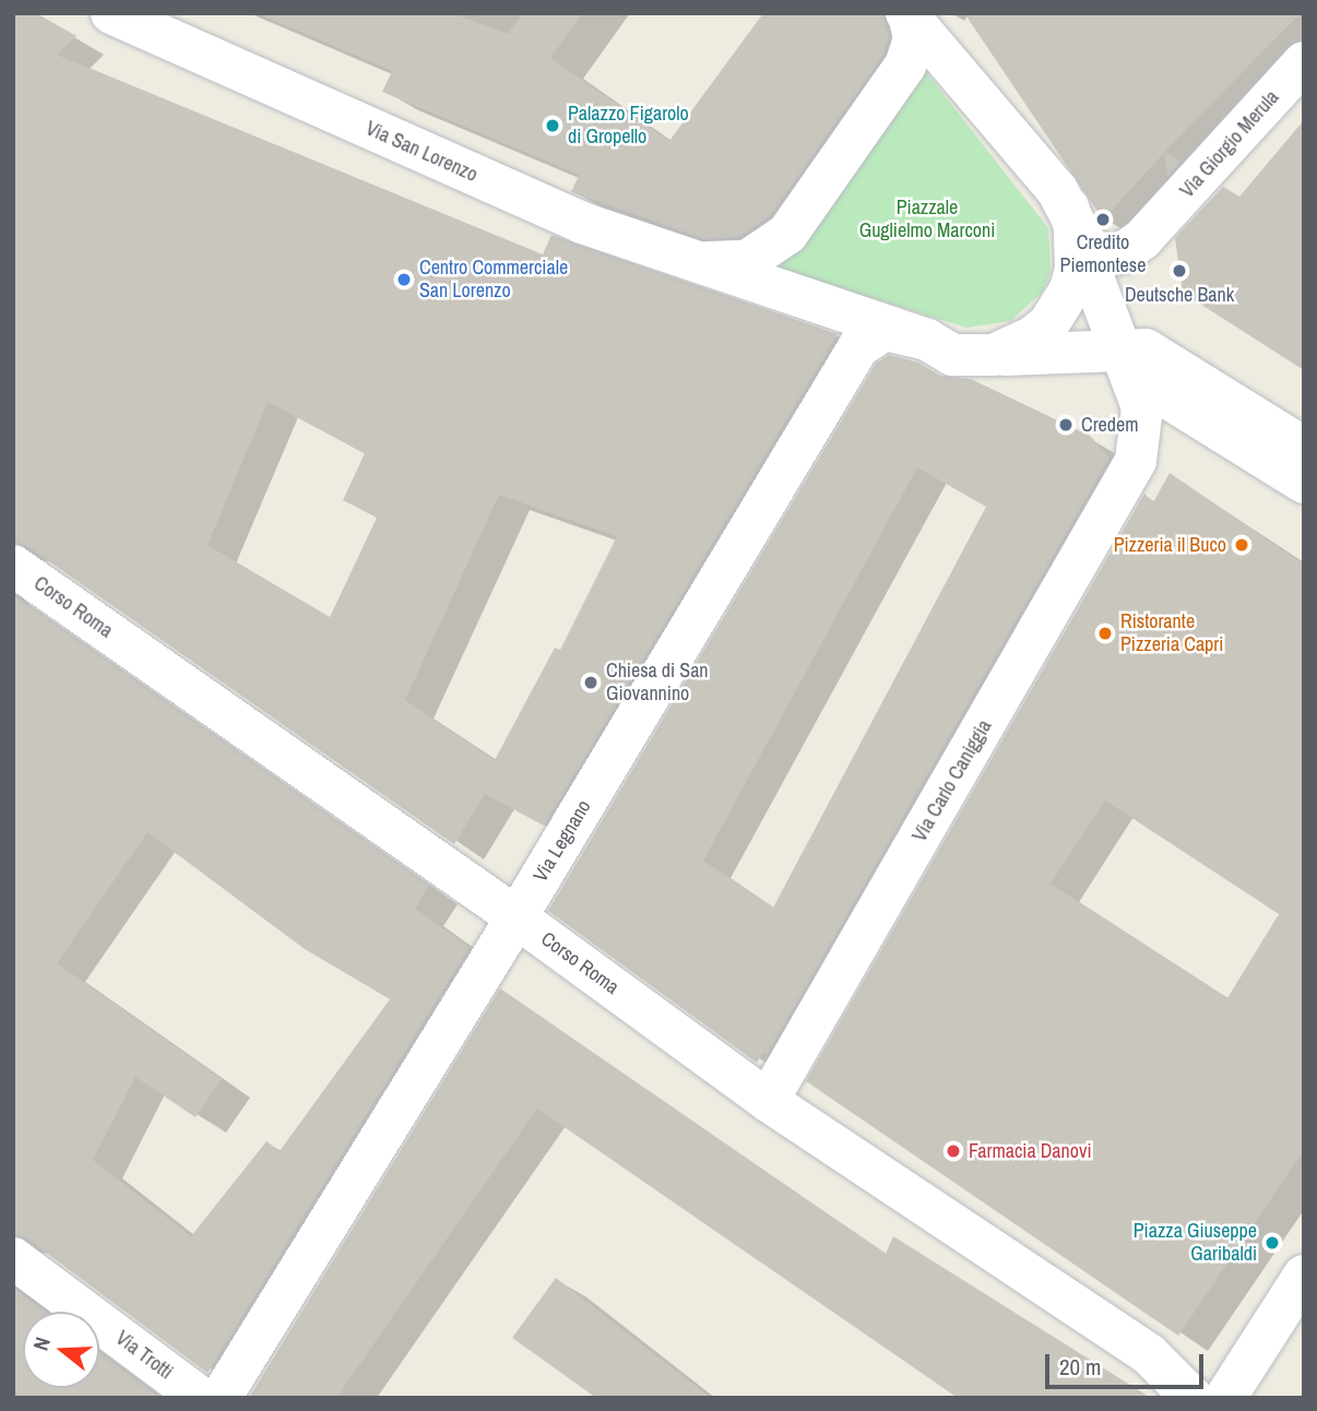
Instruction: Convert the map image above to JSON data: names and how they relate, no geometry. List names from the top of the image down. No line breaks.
{"streets":{"street":["Via Giorgio Merula","Via San Lorenzo","Corso Roma","Via Carlo Caniggia","Via Legnano","Via Trotti"]},"crossings":[["Via San Lorenzo","Via Legnano"],["Corso Roma","Via Carlo Caniggia"],["Corso Roma","Via Legnano"]],"parks":["Piazzale Guglielmo Marconi"],"places":["Palazzo Figarolo di Gropello","Credito Piemontese","Deutsche Bank","Centro Commerciale San Lorenzo","Credem","Pizzeria il Buco","Ristorante Pizzeria Capri","Chiesa di San Giovannino","Farmacia Danovi","Piazza Giuseppe Garibaldi"],"scale_bar":"20 m","north":"left"}
